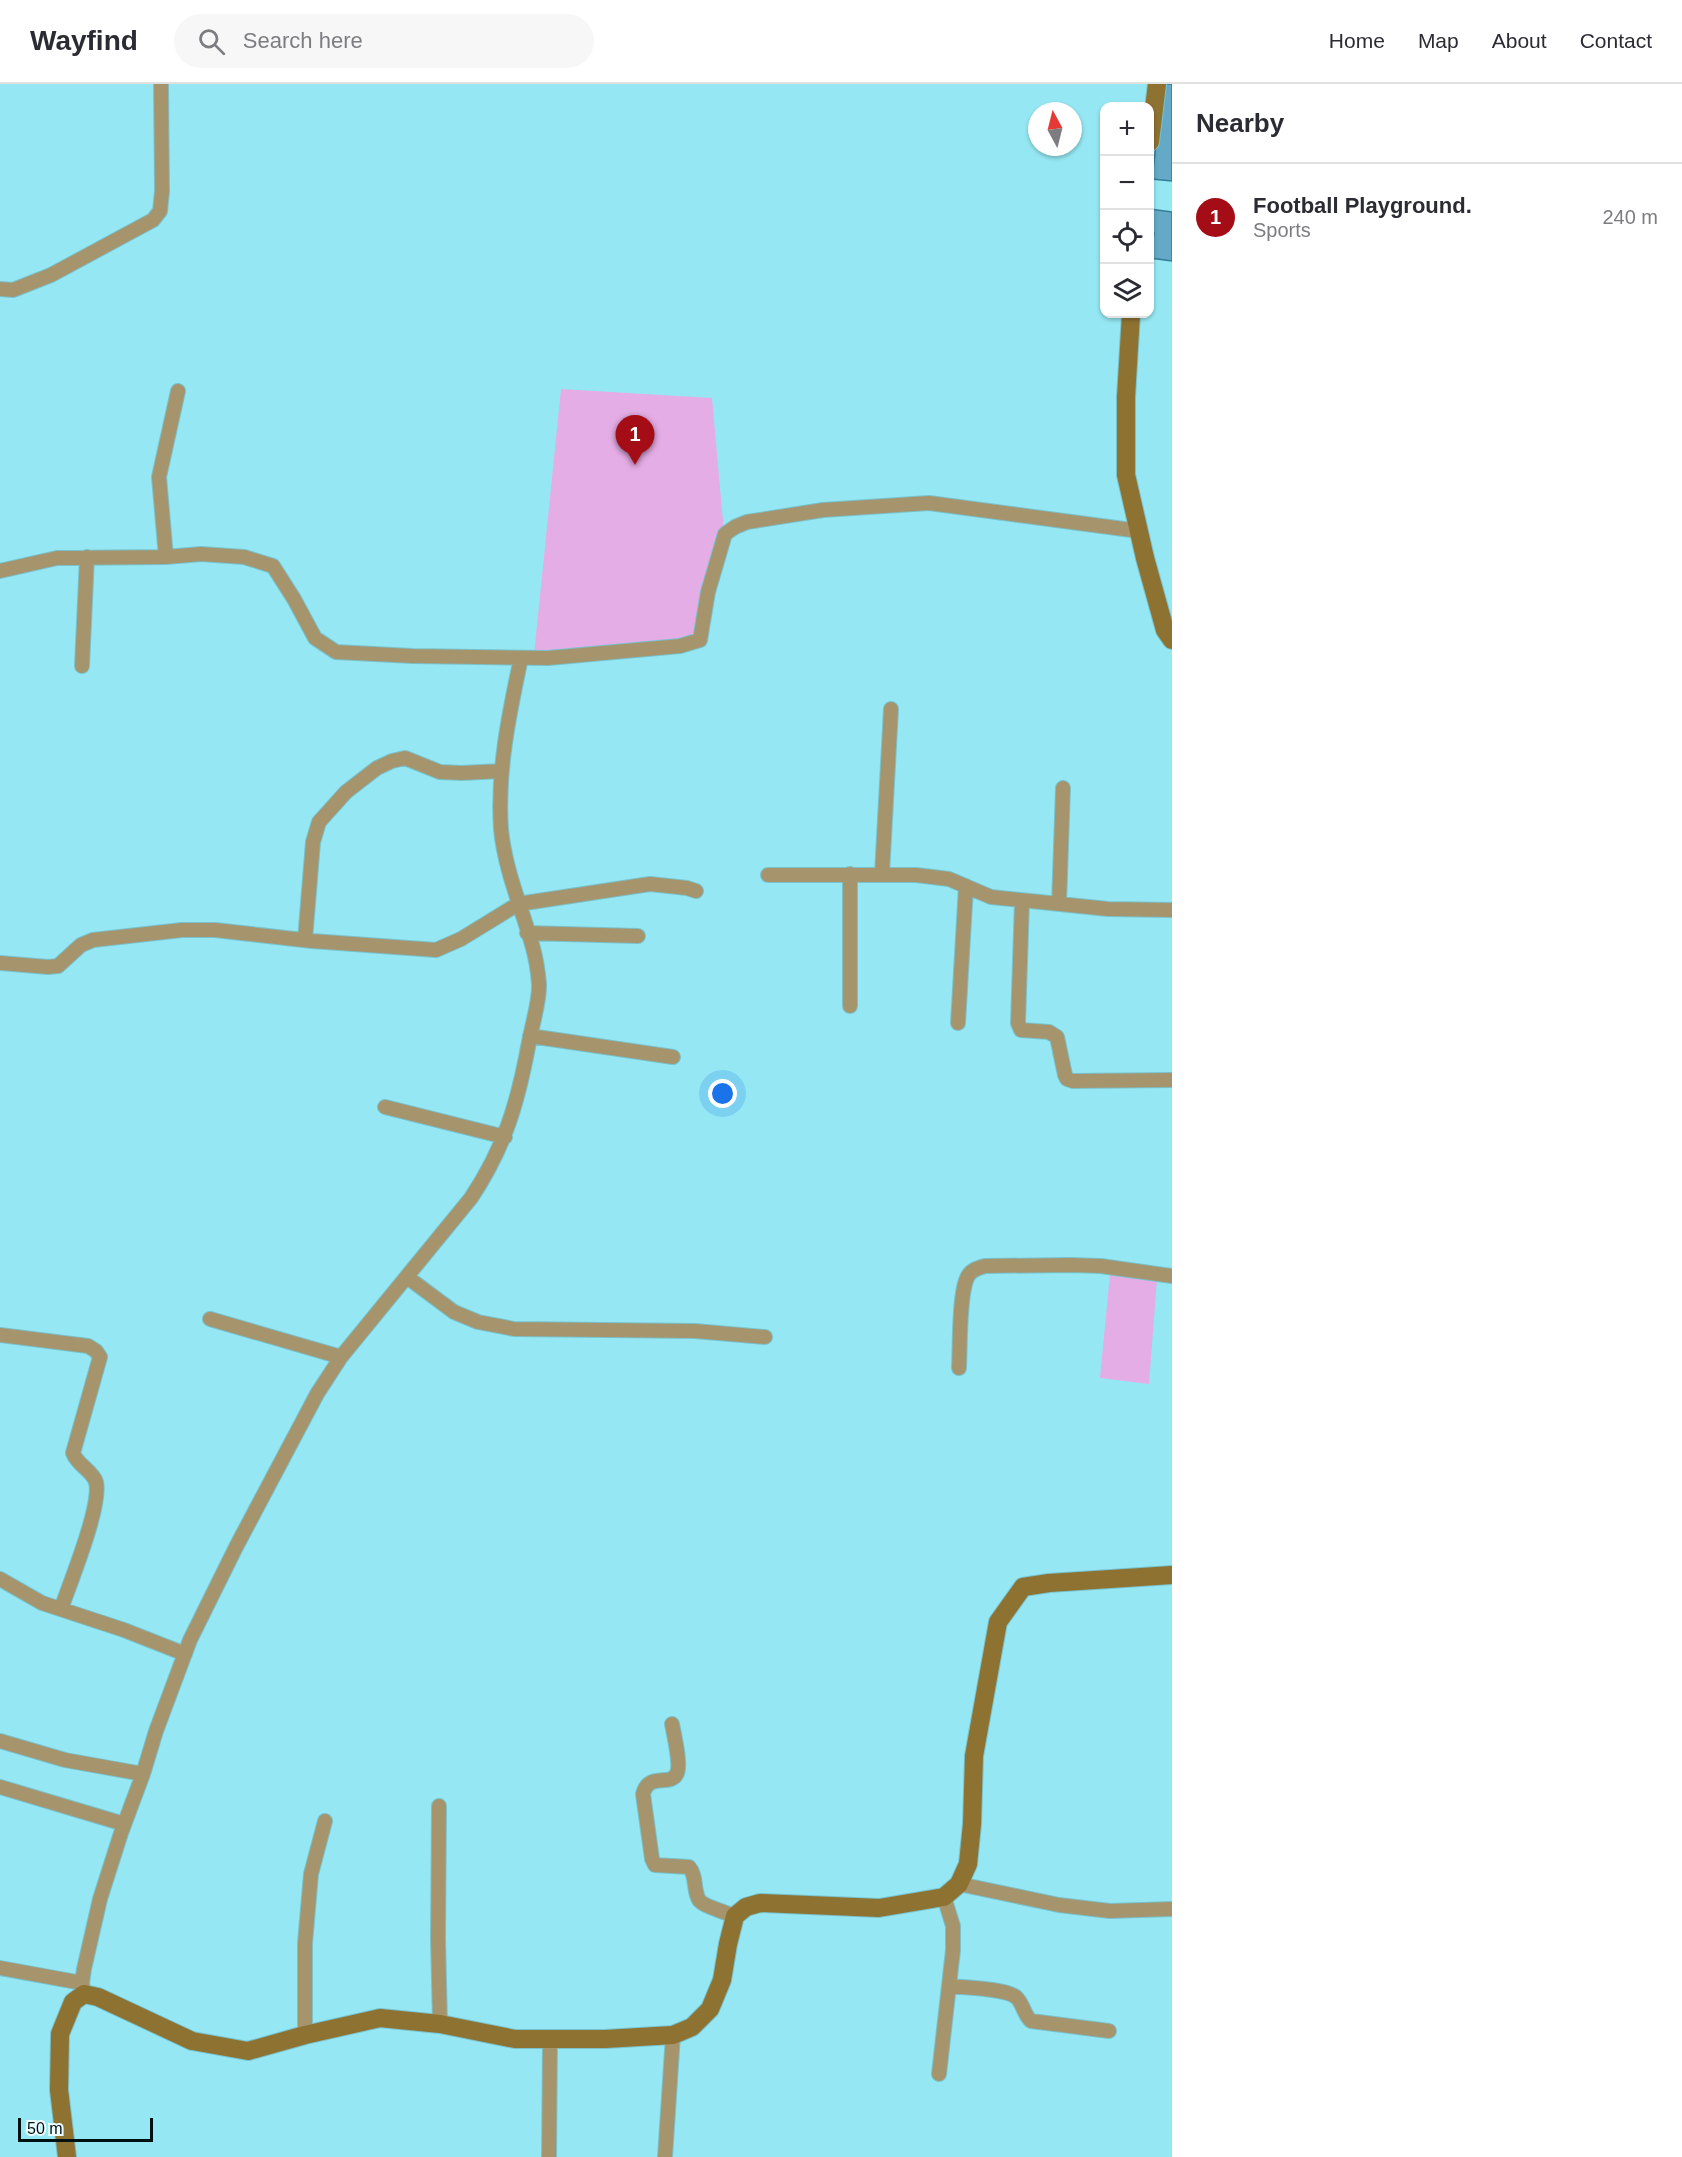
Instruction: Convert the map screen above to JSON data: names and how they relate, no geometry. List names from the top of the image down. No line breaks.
{"scale_bar":"50 m","north":"top","page":{"header":"Wayfind","search":"Search here","nav":["Home","Map","About","Contact"],"heading":"Nearby","map_buttons":["+","−"],"list":[{"mark":"1","name":"Football Playground.","note":"Sports","value":"240 m"}],"pins":"1","scale":"50 m"}}
